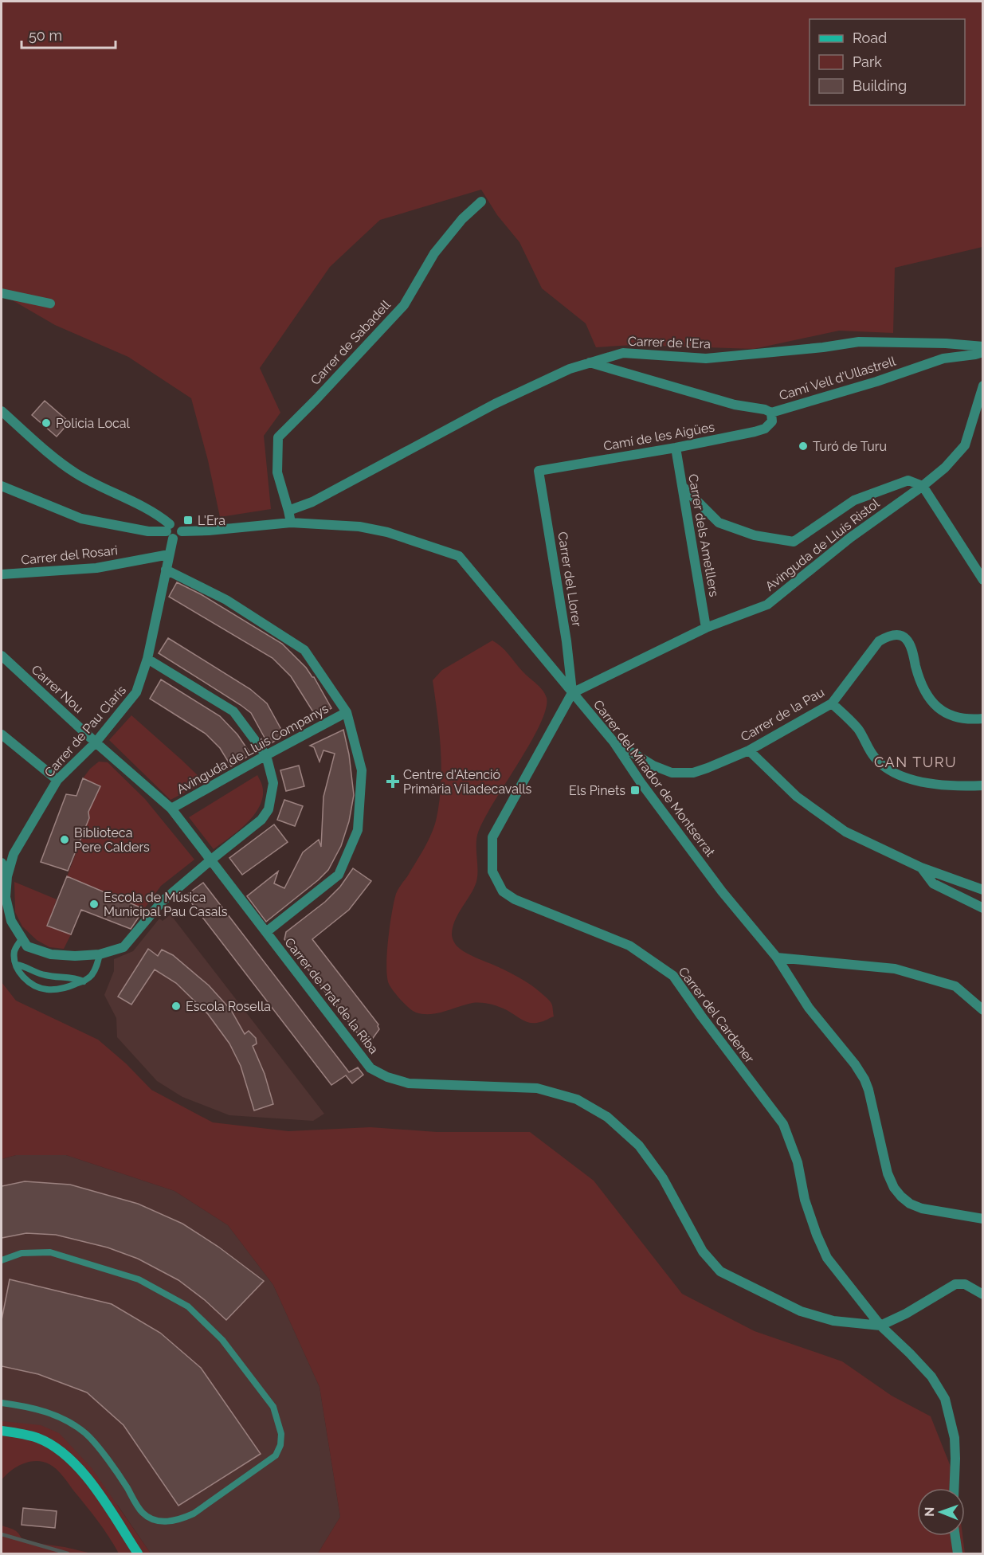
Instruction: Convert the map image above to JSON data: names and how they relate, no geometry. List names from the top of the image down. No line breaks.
{"streets":{"street":["Carrer de Sabadell","Carrer de l'Era","Camí Vell d'Ullastrell","Camí de les Aigües","Carrer dels Ametllers","Avinguda de Lluís Ristol","Carrer del Rosari","Carrer del Llorer","Carrer Nou","Carrer de la Pau","Carrer de Pau Claris","Avinguda de Lluís Companys","Carrer del Mirador de Montserrat","Carrer de Prat de la Riba","Carrer del Cardener"]},"crossings":[["Carrer de Sabadell","Carrer de l'Era"],["Carrer de l'Era","Camí Vell d'Ullastrell"],["Camí Vell d'Ullastrell","Camí de les Aigües"],["Camí de les Aigües","Carrer dels Ametllers"],["Camí de les Aigües","Carrer del Llorer"],["Carrer dels Ametllers","Avinguda de Lluís Ristol"],["Avinguda de Lluís Ristol","Carrer del Llorer"],["Avinguda de Lluís Ristol","Carrer del Mirador de Montserrat"],["Avinguda de Lluís Ristol","Carrer del Cardener"],["Carrer del Rosari","Carrer de Pau Claris"],["Carrer del Llorer","Carrer del Mirador de Montserrat"],["Carrer del Llorer","Carrer del Cardener"],["Carrer Nou","Carrer de Pau Claris"],["Carrer Nou","Carrer de Prat de la Riba"],["Carrer de la Pau","Carrer del Mirador de Montserrat"],["Carrer de Pau Claris","Carrer de Prat de la Riba"],["Avinguda de Lluís Companys","Carrer de Prat de la Riba"],["Carrer del Mirador de Montserrat","Carrer del Cardener"],["Carrer de Prat de la Riba","Carrer del Cardener"]],"districts":["CAN TURU"],"places":{"other":["Policia Local","Turó de Turu","Biblioteca Pere Calders","Escola de Música Municipal Pau Casals","Escola Rosella"],"transit":["L'Era","Els Pinets"],"health":["Centre d'Atenció Primària Viladecavalls"]},"legend":["Road","Park","Building"],"scale_bar":"50 m","north":"left"}
